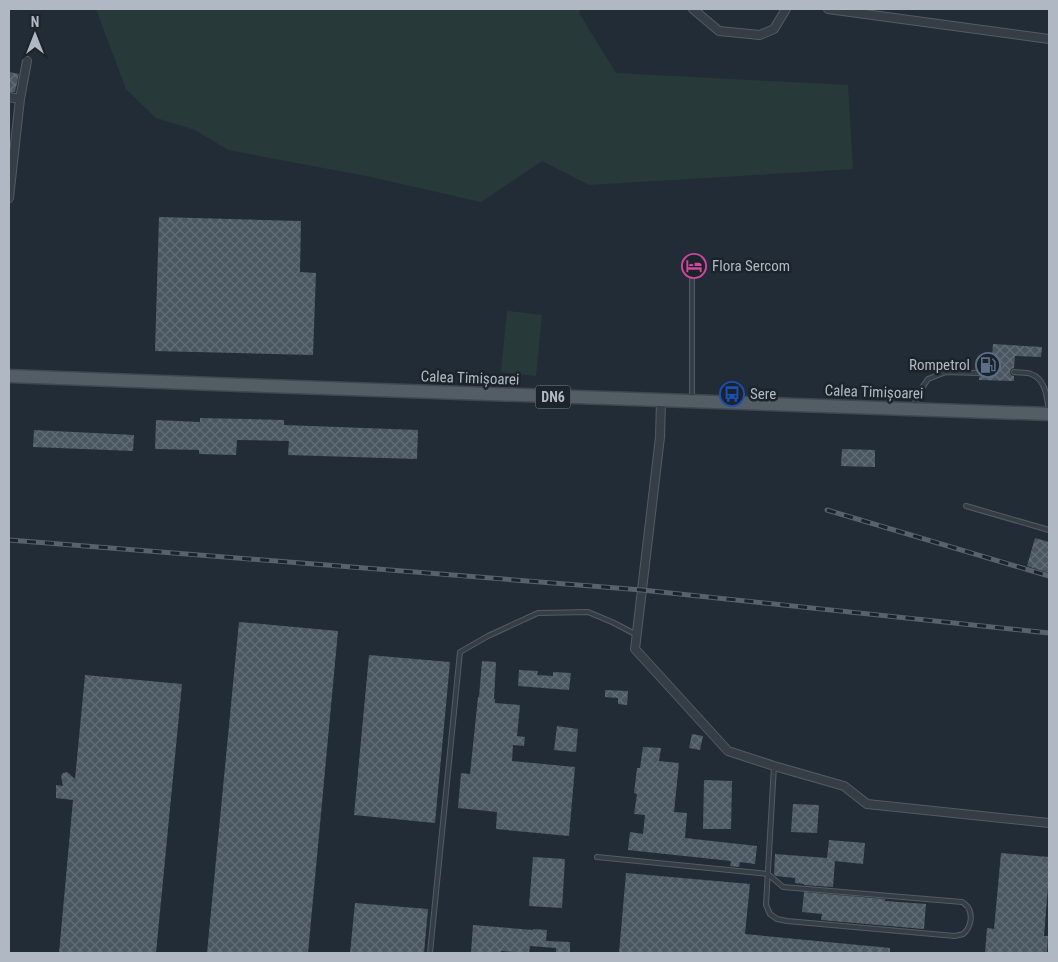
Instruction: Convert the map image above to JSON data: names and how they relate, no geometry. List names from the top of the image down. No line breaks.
{"streets":{"main road":["Calea Timișoarei","DN6"]},"places":{"hotel":["Flora Sercom"],"fuel station":["Rompetrol"],"bus stop":["Sere"]},"north":"top"}
